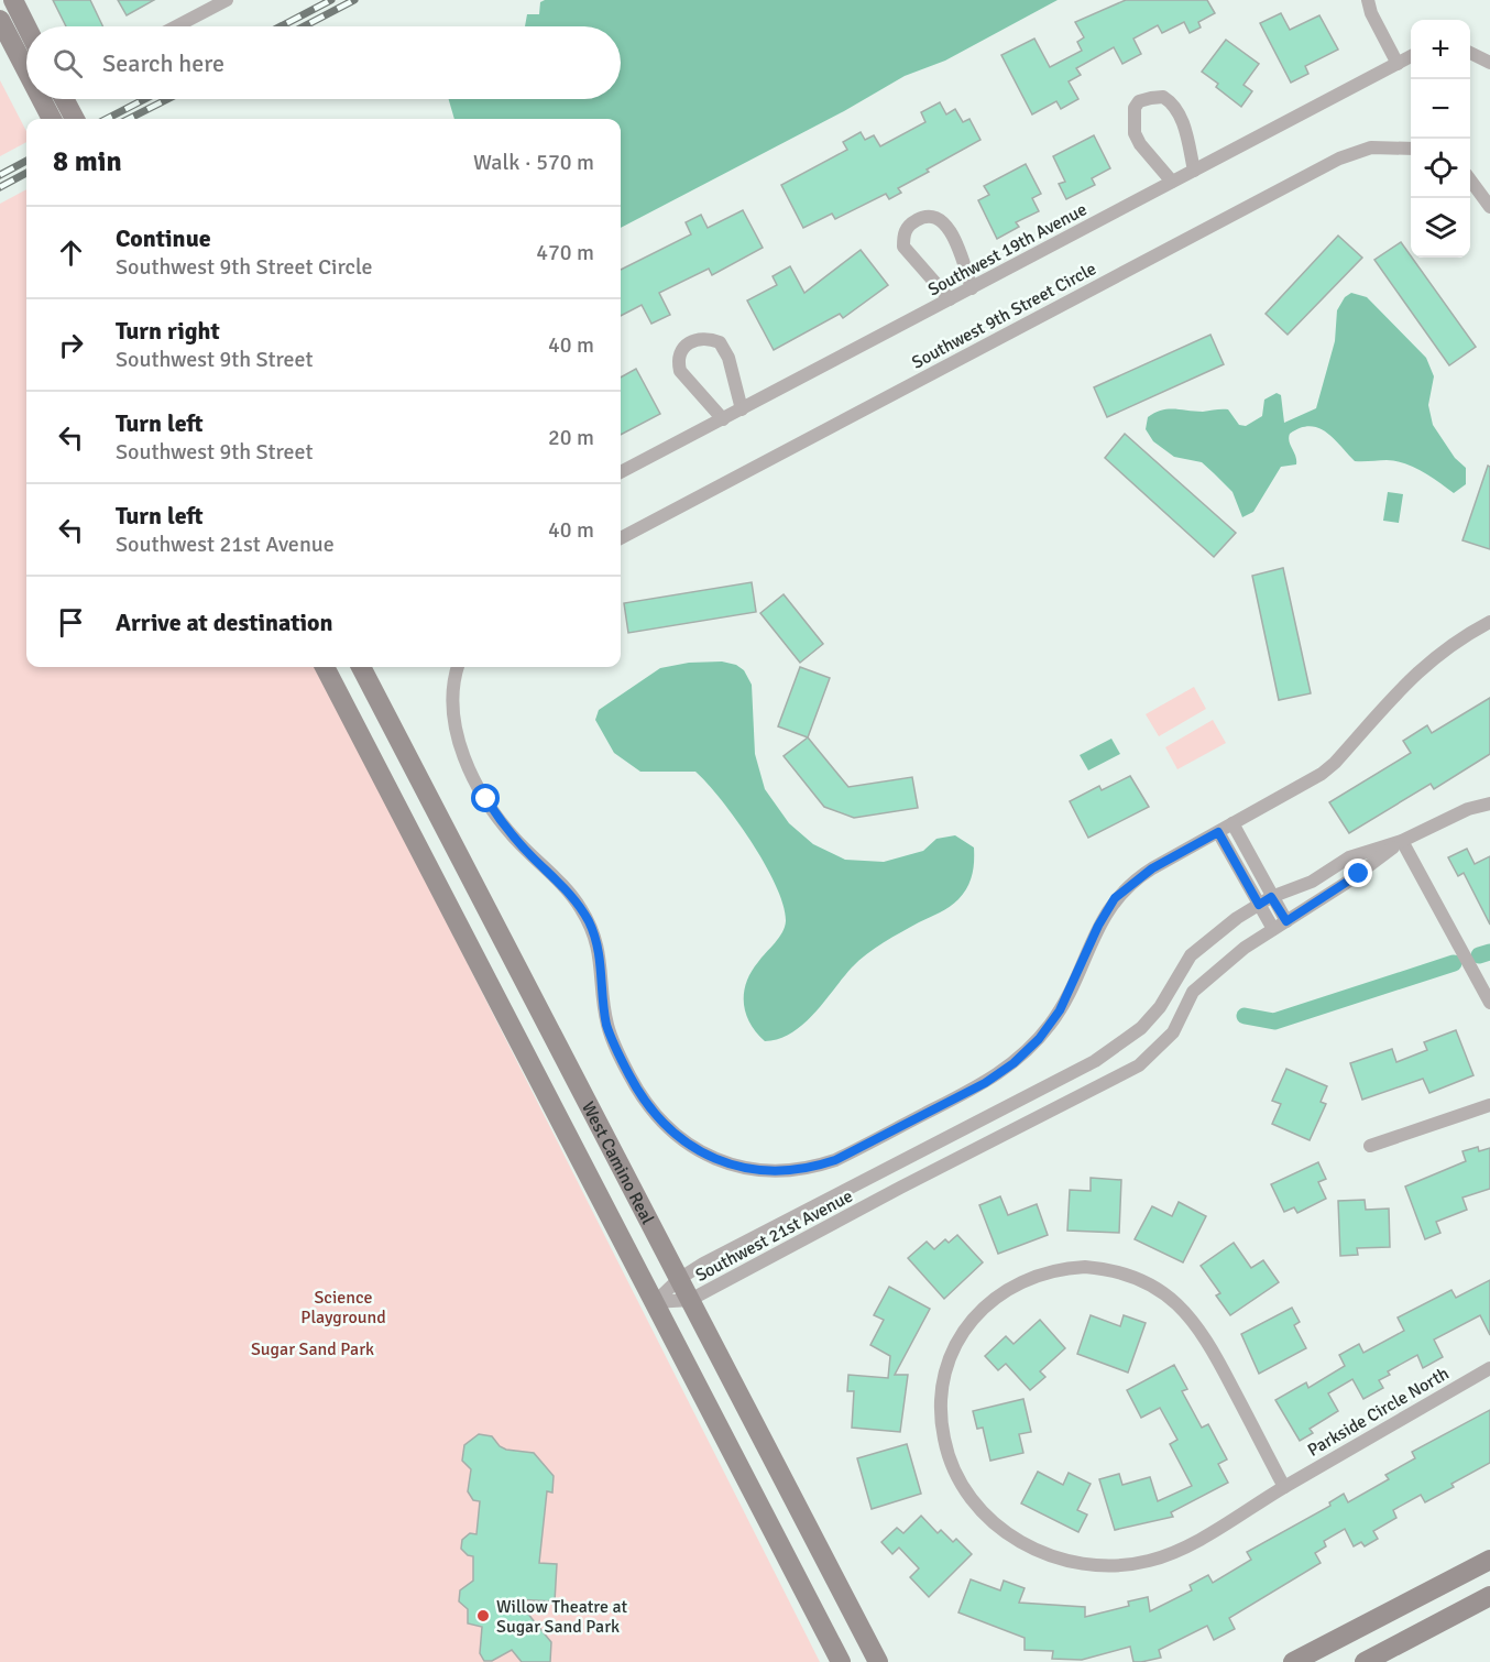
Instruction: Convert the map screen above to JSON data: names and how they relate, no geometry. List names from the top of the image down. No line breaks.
{"streets":{"street":["Southwest 19th Avenue","Southwest 9th Street Circle","West Camino Real","Southwest 21st Avenue","Parkside Circle North"]},"crossings":[["West Camino Real","Southwest 21st Avenue"]],"parks":["Science Playground","Sugar Sand Park"],"places":["Willow Theatre at Sugar Sand Park"],"page":{"map_buttons":["+","−"],"search":"Search here","heading":["8 min","Walk · 570 m"],"list":[["Continue","Southwest 9th Street Circle","470 m"],["Turn right","Southwest 9th Street","40 m"],["Turn left","Southwest 9th Street","20 m"],["Turn left","Southwest 21st Avenue","40 m"],"Arrive at destination"]}}
